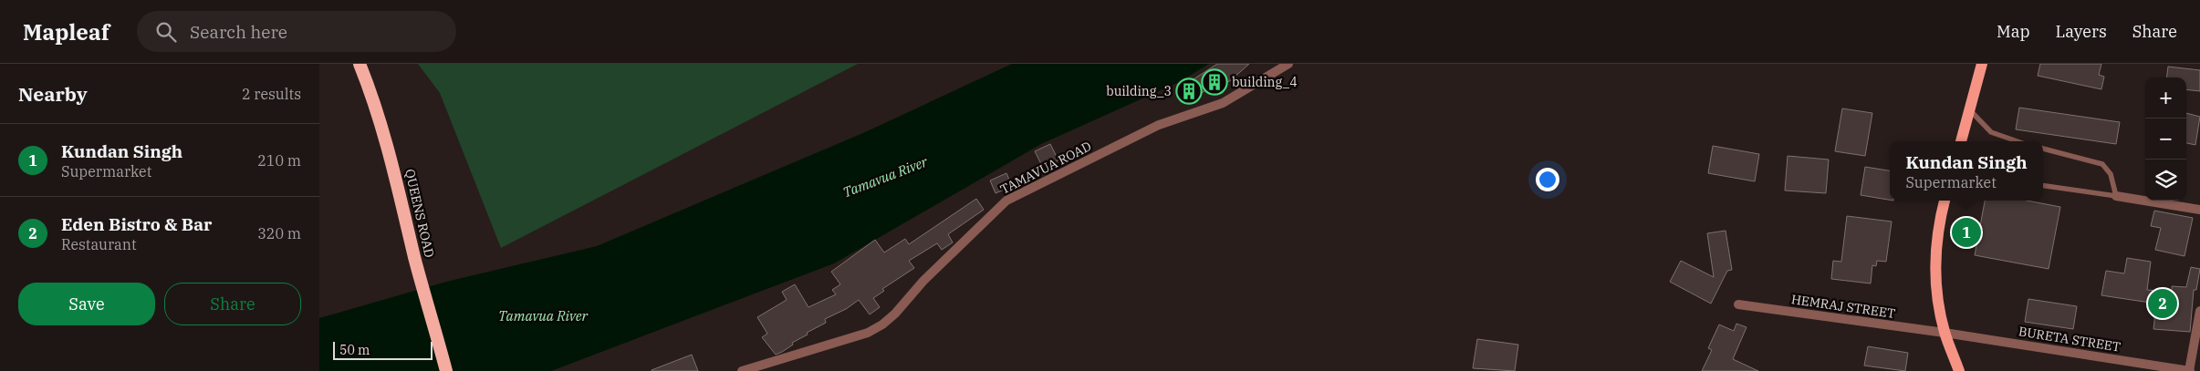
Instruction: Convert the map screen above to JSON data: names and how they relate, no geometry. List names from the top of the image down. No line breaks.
{"streets":{"highway":["QUEENS ROAD"],"street":["TAMAVUA ROAD","HEMRAJ STREET","BURETA STREET"]},"crossings":[["HEMRAJ STREET","BURETA STREET"]],"water":["Tamavua River"],"places":{"building":["building_4","building_3"]},"scale_bar":"50 m","page":{"header":"Mapleaf","search":"Search here","nav":["Map","Layers","Share"],"heading":["Nearby","2 results"],"map_buttons":["+","−"],"list":[{"mark":"1","name":"Kundan Singh","note":"Supermarket","value":"210 m"},{"mark":"2","name":"Eden Bistro & Bar","note":"Restaurant","value":"320 m"}],"popup":["Kundan Singh","Supermarket"],"pins":["1","2"],"buttons":["Save","Share"],"scale":"50 m"}}
